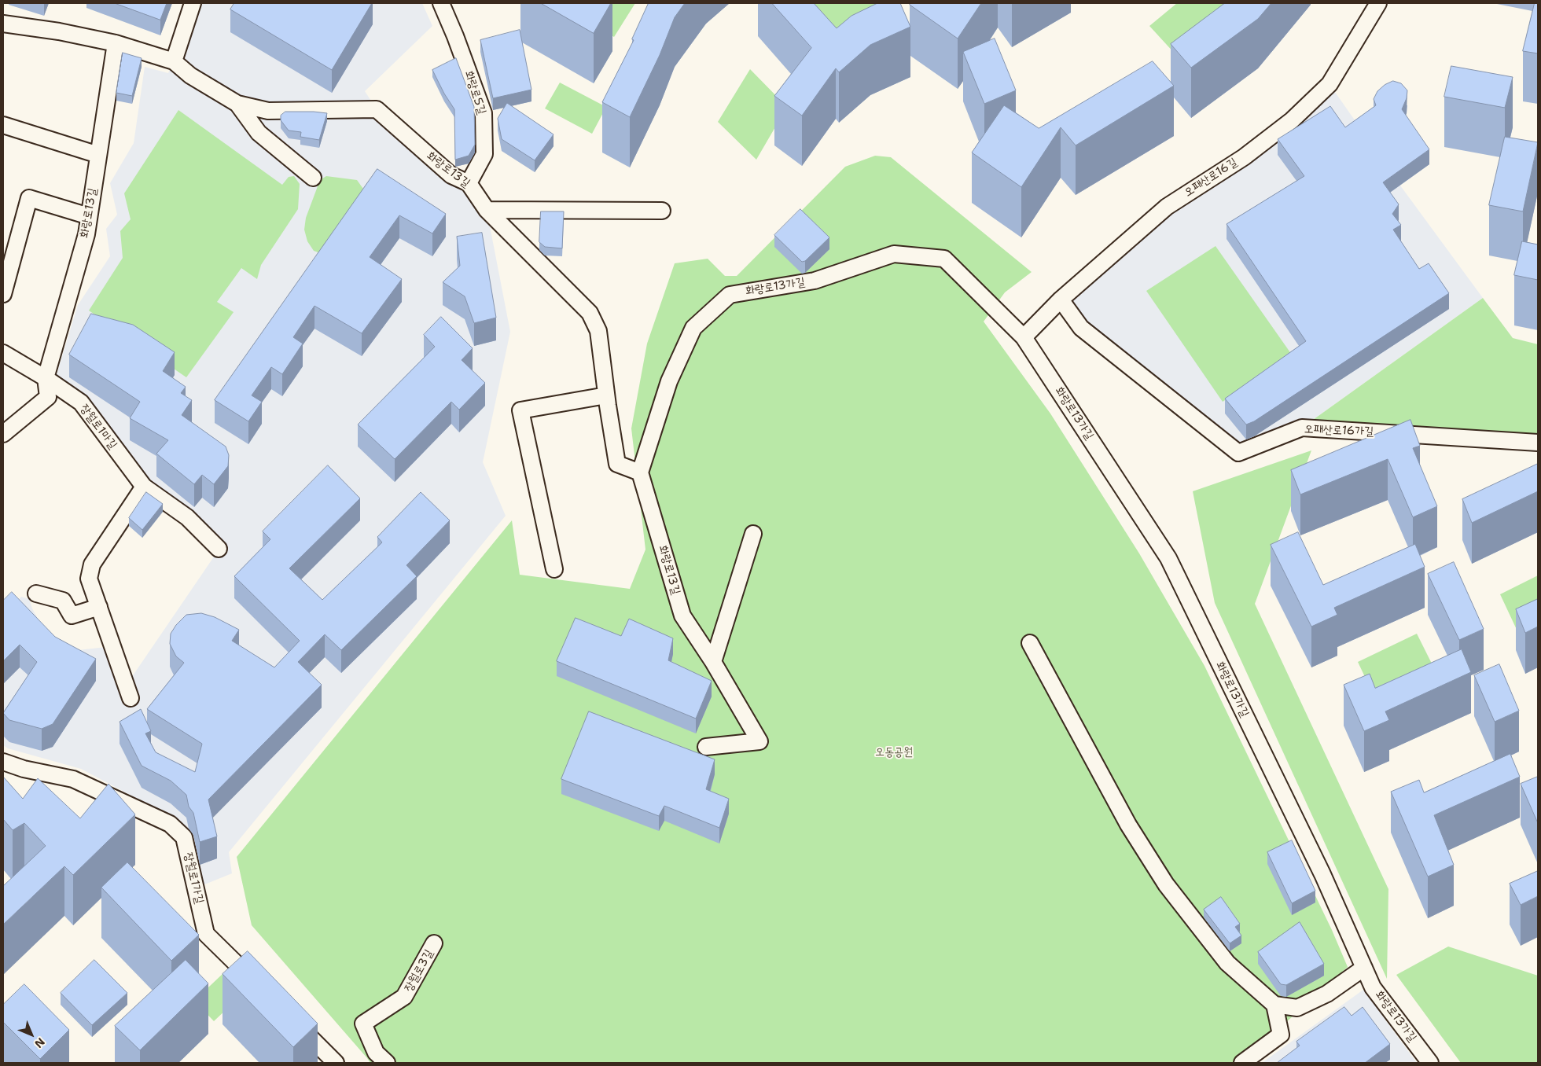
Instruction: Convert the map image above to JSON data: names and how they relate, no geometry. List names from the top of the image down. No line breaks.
{"streets":{"street":["화랑로5길","화랑로13길","오패산로16길","화랑로13가길","장월로1마길","오패산로16가길","장월로1가길","장월로3길"]},"crossings":[["화랑로5길","화랑로13길"],["화랑로13길","화랑로13가길"],["화랑로13길","장월로1마길"],["오패산로16길","화랑로13가길"],["오패산로16길","오패산로16가길"]],"parks":["오동공원"],"north":"bottom right"}
